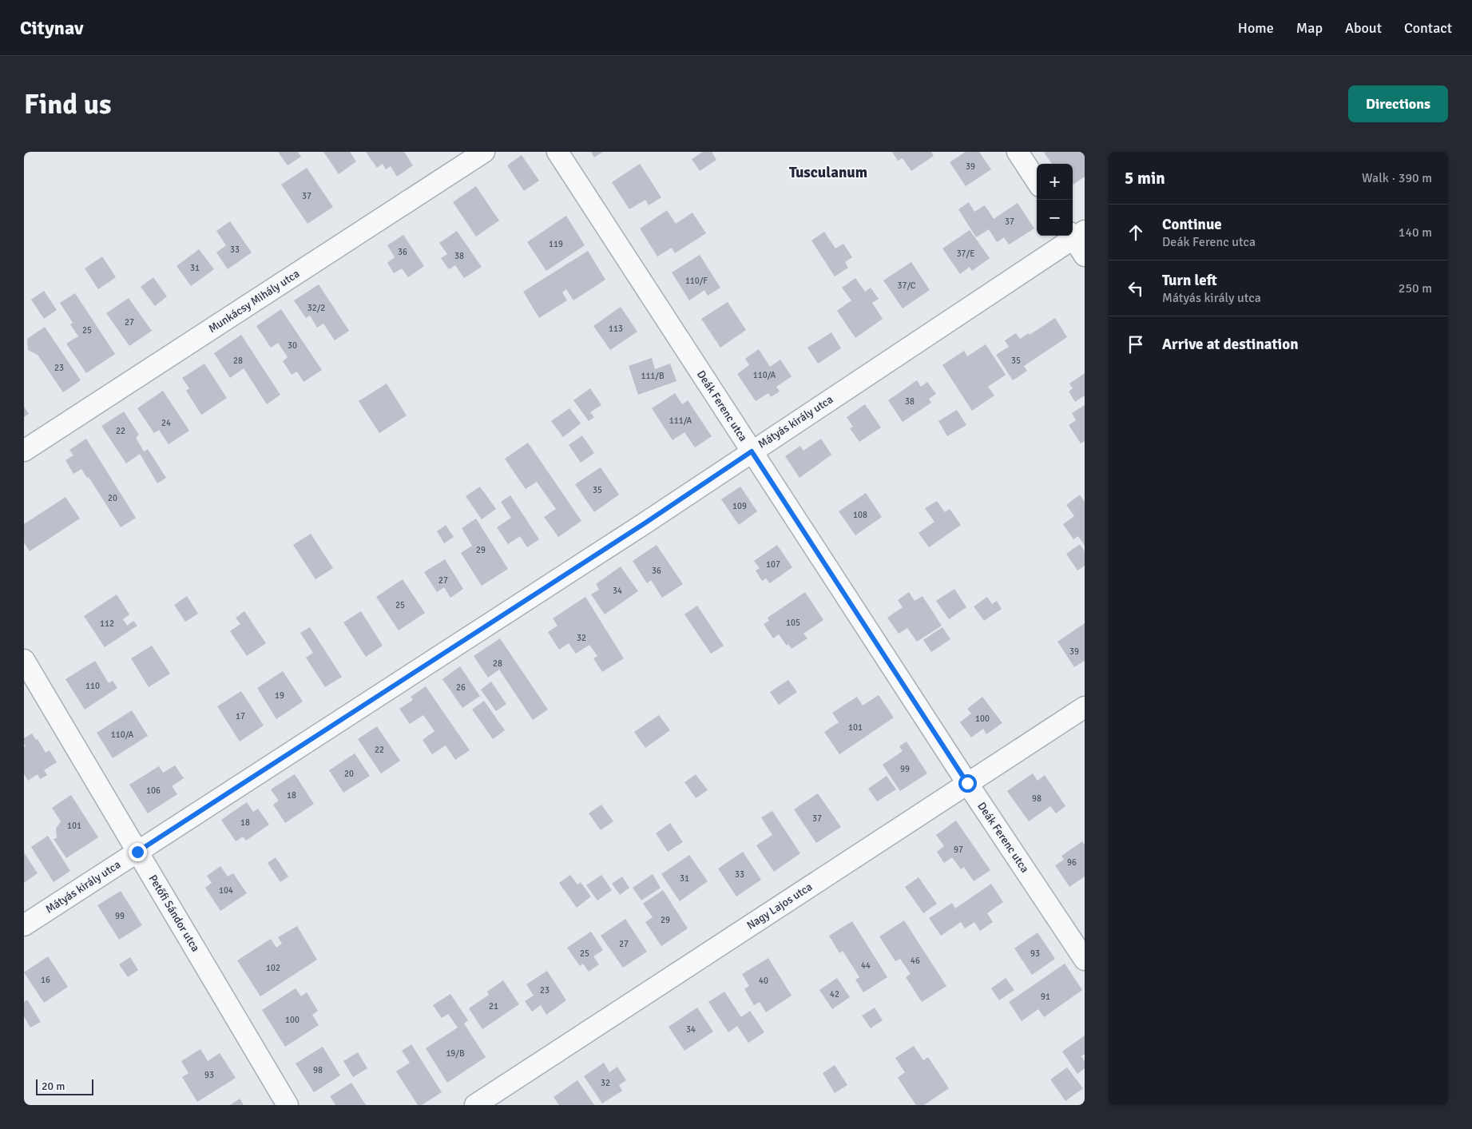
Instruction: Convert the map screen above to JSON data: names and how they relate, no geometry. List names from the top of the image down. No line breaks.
{"streets":{"street":["Munkácsy Mihály utca","Deák Ferenc utca","Mátyás király utca","Nagy Lajos utca","Petőfi Sándor utca"]},"crossings":[["Deák Ferenc utca","Mátyás király utca"],["Deák Ferenc utca","Nagy Lajos utca"],["Mátyás király utca","Petőfi Sándor utca"]],"districts":["Tusculanum"],"house_numbers":["39","37","37","119","33","36","37/E","38","31","110/F","37/C","32/2","27","113","25","30","28","35","23","110/A","111/B","38","111/A","24","22","35","20","109","108","29","107","36","27","34","25","105","112","32","39","28","110","26","19","17","100","101","110/A","22","99","20","106","18","98","37","18","101","97","96","33","31","104","99","29","27","25","93","46","44","102","16","40","23","42","91","21","100","34","19/B","98","93","32"],"scale_bar":"20 m","page":{"header":"Citynav","nav":["Home","Map","About","Contact"],"buttons":"Directions","title":"Find us","heading":["5 min","Walk · 390 m"],"map_buttons":["+","−"],"list":[["Continue","Deák Ferenc utca","140 m"],["Turn left","Mátyás király utca","250 m"],"Arrive at destination"],"scale":"20 m"}}
